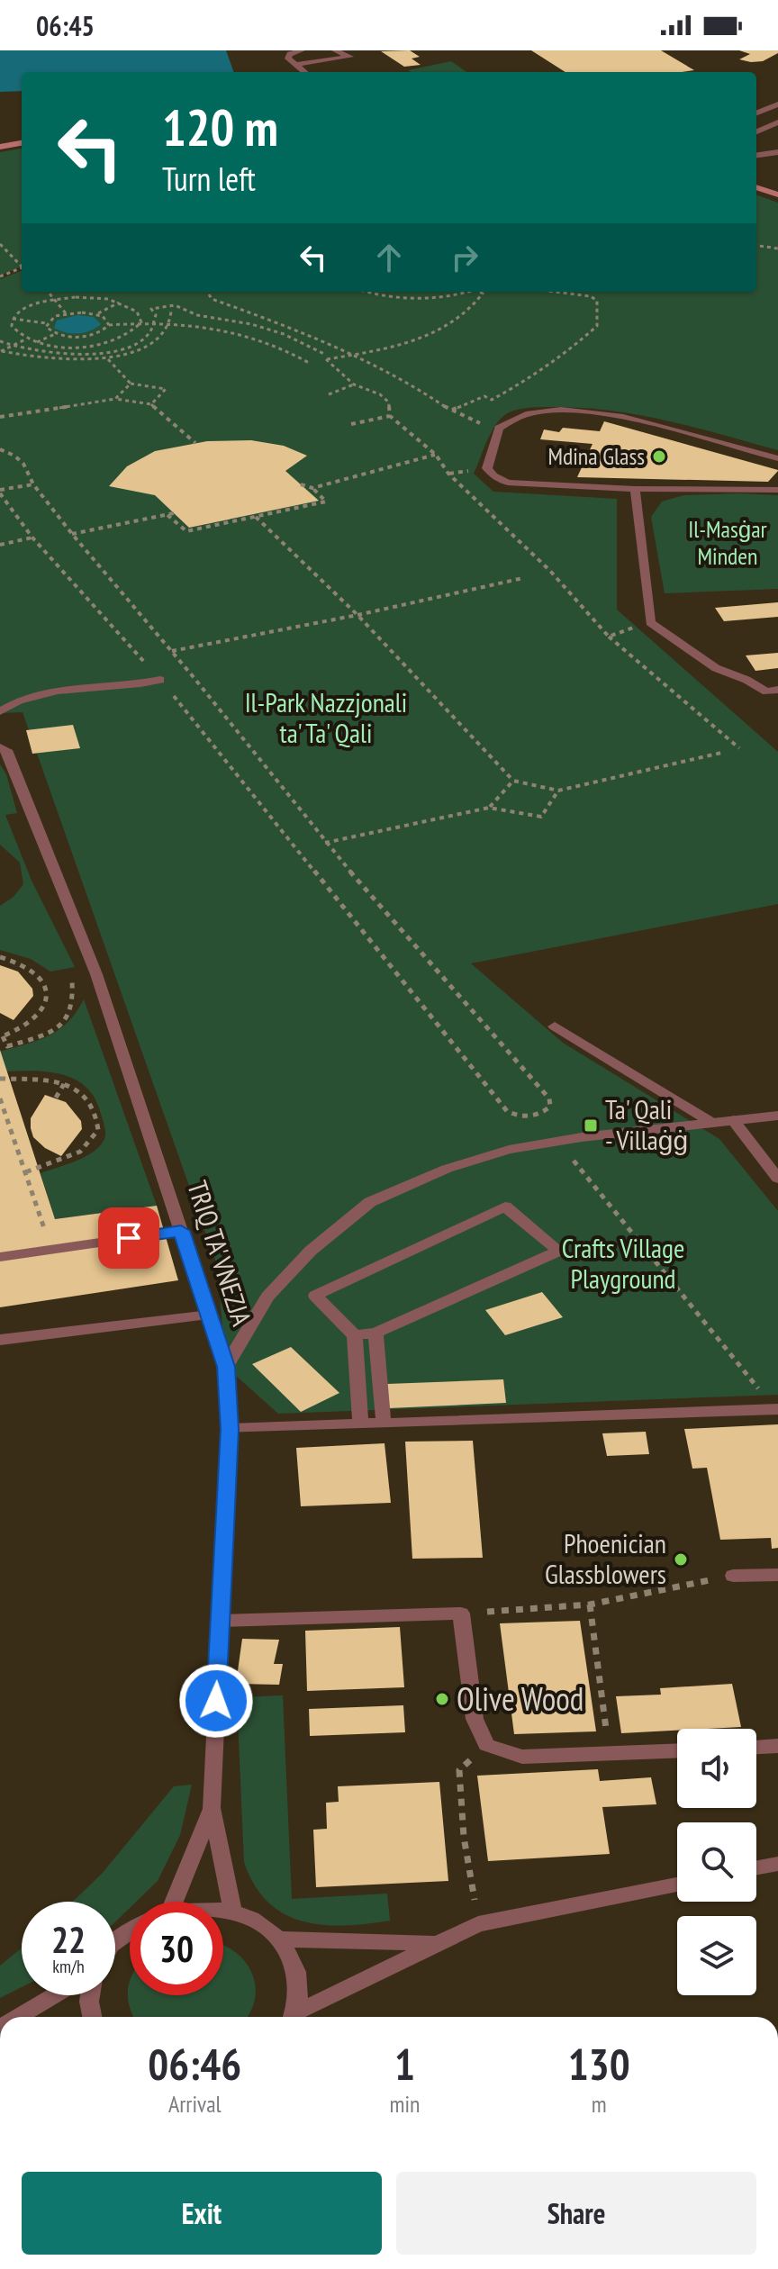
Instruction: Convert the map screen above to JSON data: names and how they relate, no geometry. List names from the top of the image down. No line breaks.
{"streets":{"street":["TRIQ TA' VNEZJA"]},"parks":["Il-Masġar Minden","Il-Park Nazzjonali ta' Ta' Qali","Crafts Village Playground"],"places":{"other":["Mdina Glass","Phoenician Glassblowers","Olive Wood"],"transit":["Ta' Qali - Villaġġ"]},"page":{"status":"06:45","turn":["120 m","Turn left"],"speed":"22 km/h","limit":"30","eta":["06:46","Arrival","1","min","130","m"],"buttons":["Exit","Share"]}}
